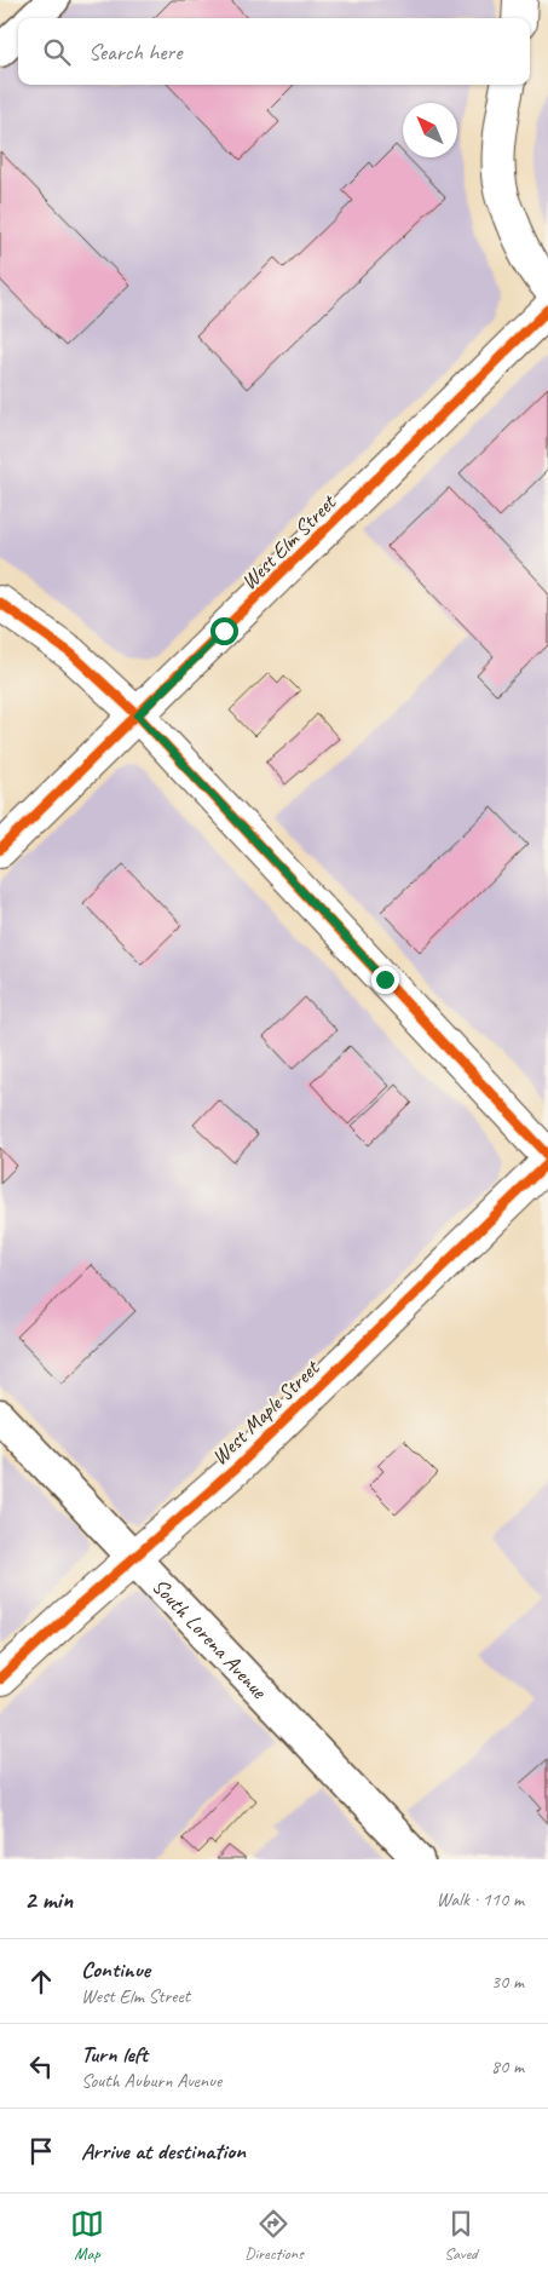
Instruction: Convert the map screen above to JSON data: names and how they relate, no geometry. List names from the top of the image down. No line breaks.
{"streets":{"street":["West Elm Street","West Maple Street","South Lorena Avenue"]},"crossings":[["West Maple Street","South Lorena Avenue"]],"north":"top left","page":{"search":"Search here","heading":["2 min","Walk · 110 m"],"list":[["Continue","West Elm Street","30 m"],["Turn left","South Auburn Avenue","80 m"],"Arrive at destination"],"nav":["Map","Directions","Saved"]}}
